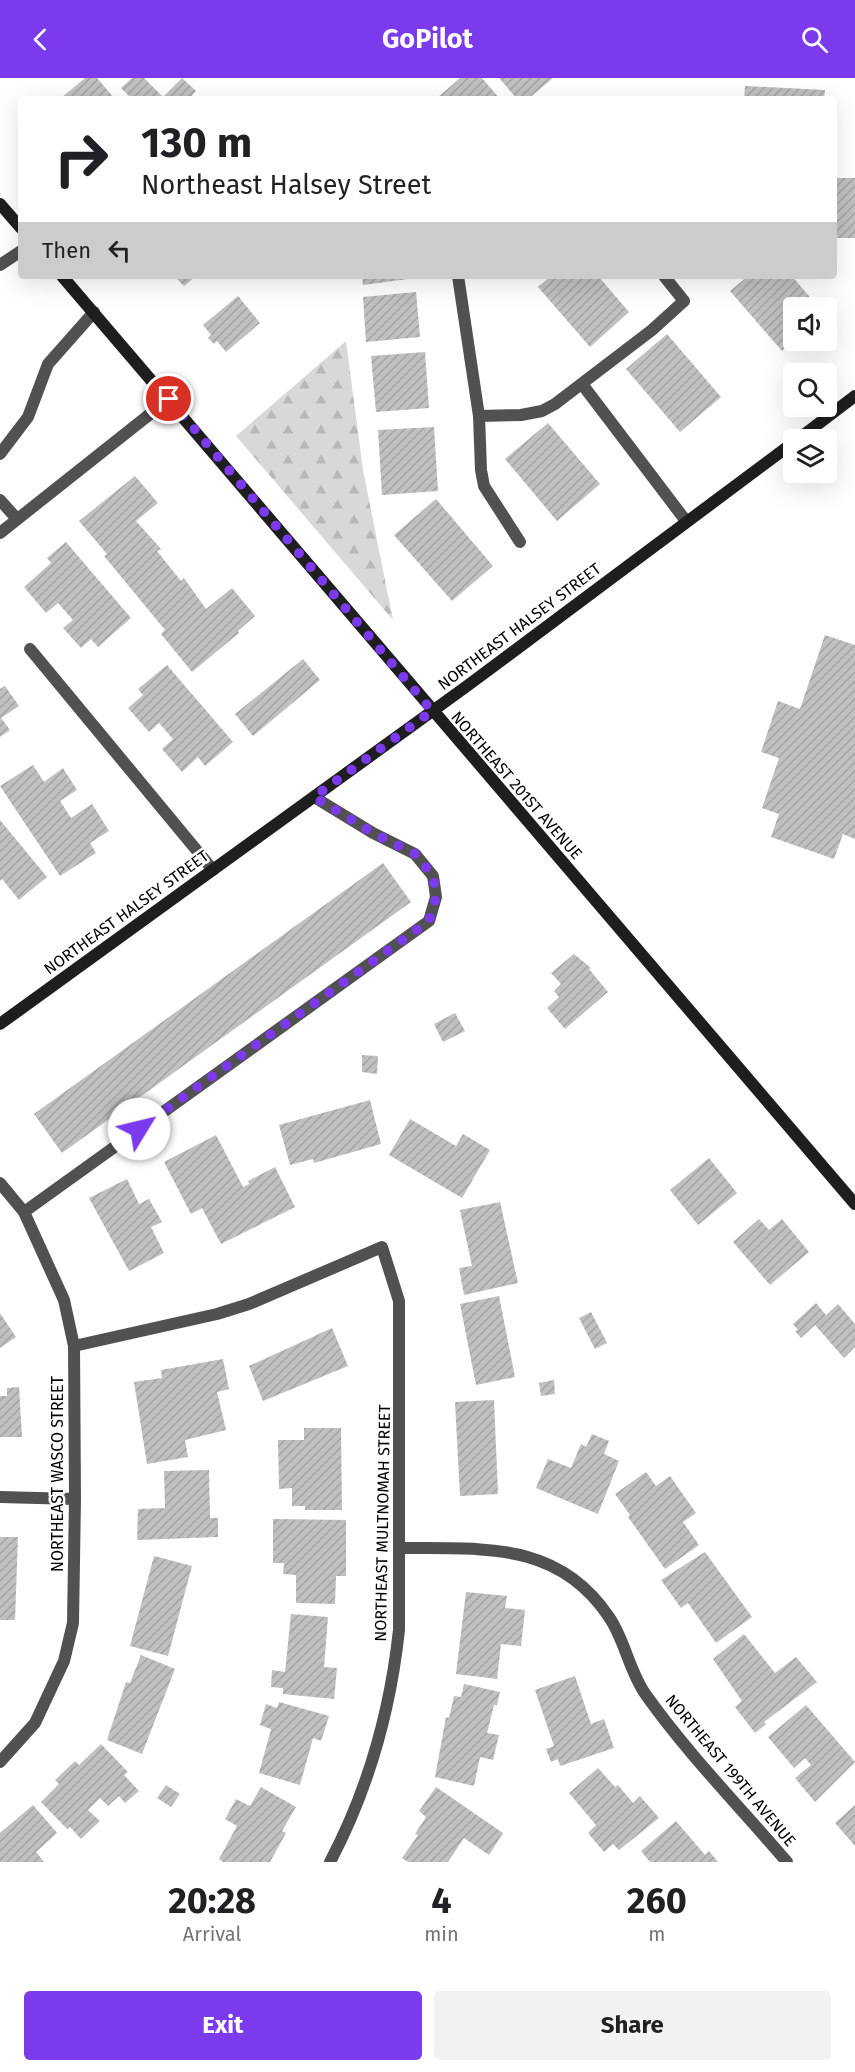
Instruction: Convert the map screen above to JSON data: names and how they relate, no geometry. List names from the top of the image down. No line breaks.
{"streets":{"street":["NORTHEAST HALSEY STREET","NORTHEAST 201ST AVENUE","NORTHEAST WASCO STREET","NORTHEAST MULTNOMAH STREET","NORTHEAST 199TH AVENUE"]},"crossings":[["NORTHEAST HALSEY STREET","NORTHEAST 201ST AVENUE"],["NORTHEAST WASCO STREET","NORTHEAST MULTNOMAH STREET"],["NORTHEAST MULTNOMAH STREET","NORTHEAST 199TH AVENUE"]],"page":{"header":"GoPilot","turn":["130 m","Northeast Halsey Street"],"then":"Then","eta":["20:28","Arrival","4","min","260","m"],"buttons":["Exit","Share"]}}
